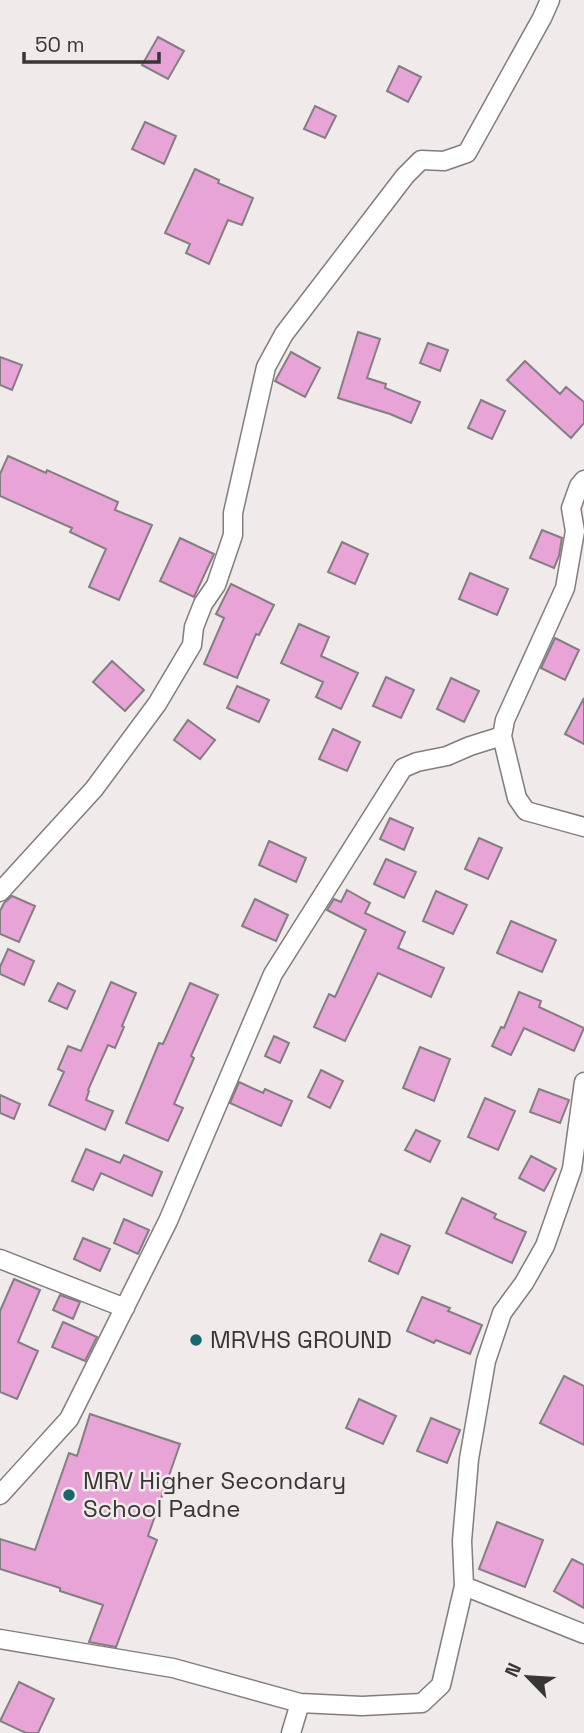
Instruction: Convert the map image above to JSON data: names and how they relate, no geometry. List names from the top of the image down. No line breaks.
{"places":["MRVHS GROUND","MRV Higher Secondary School Padne"],"scale_bar":"50 m","north":"top left"}
